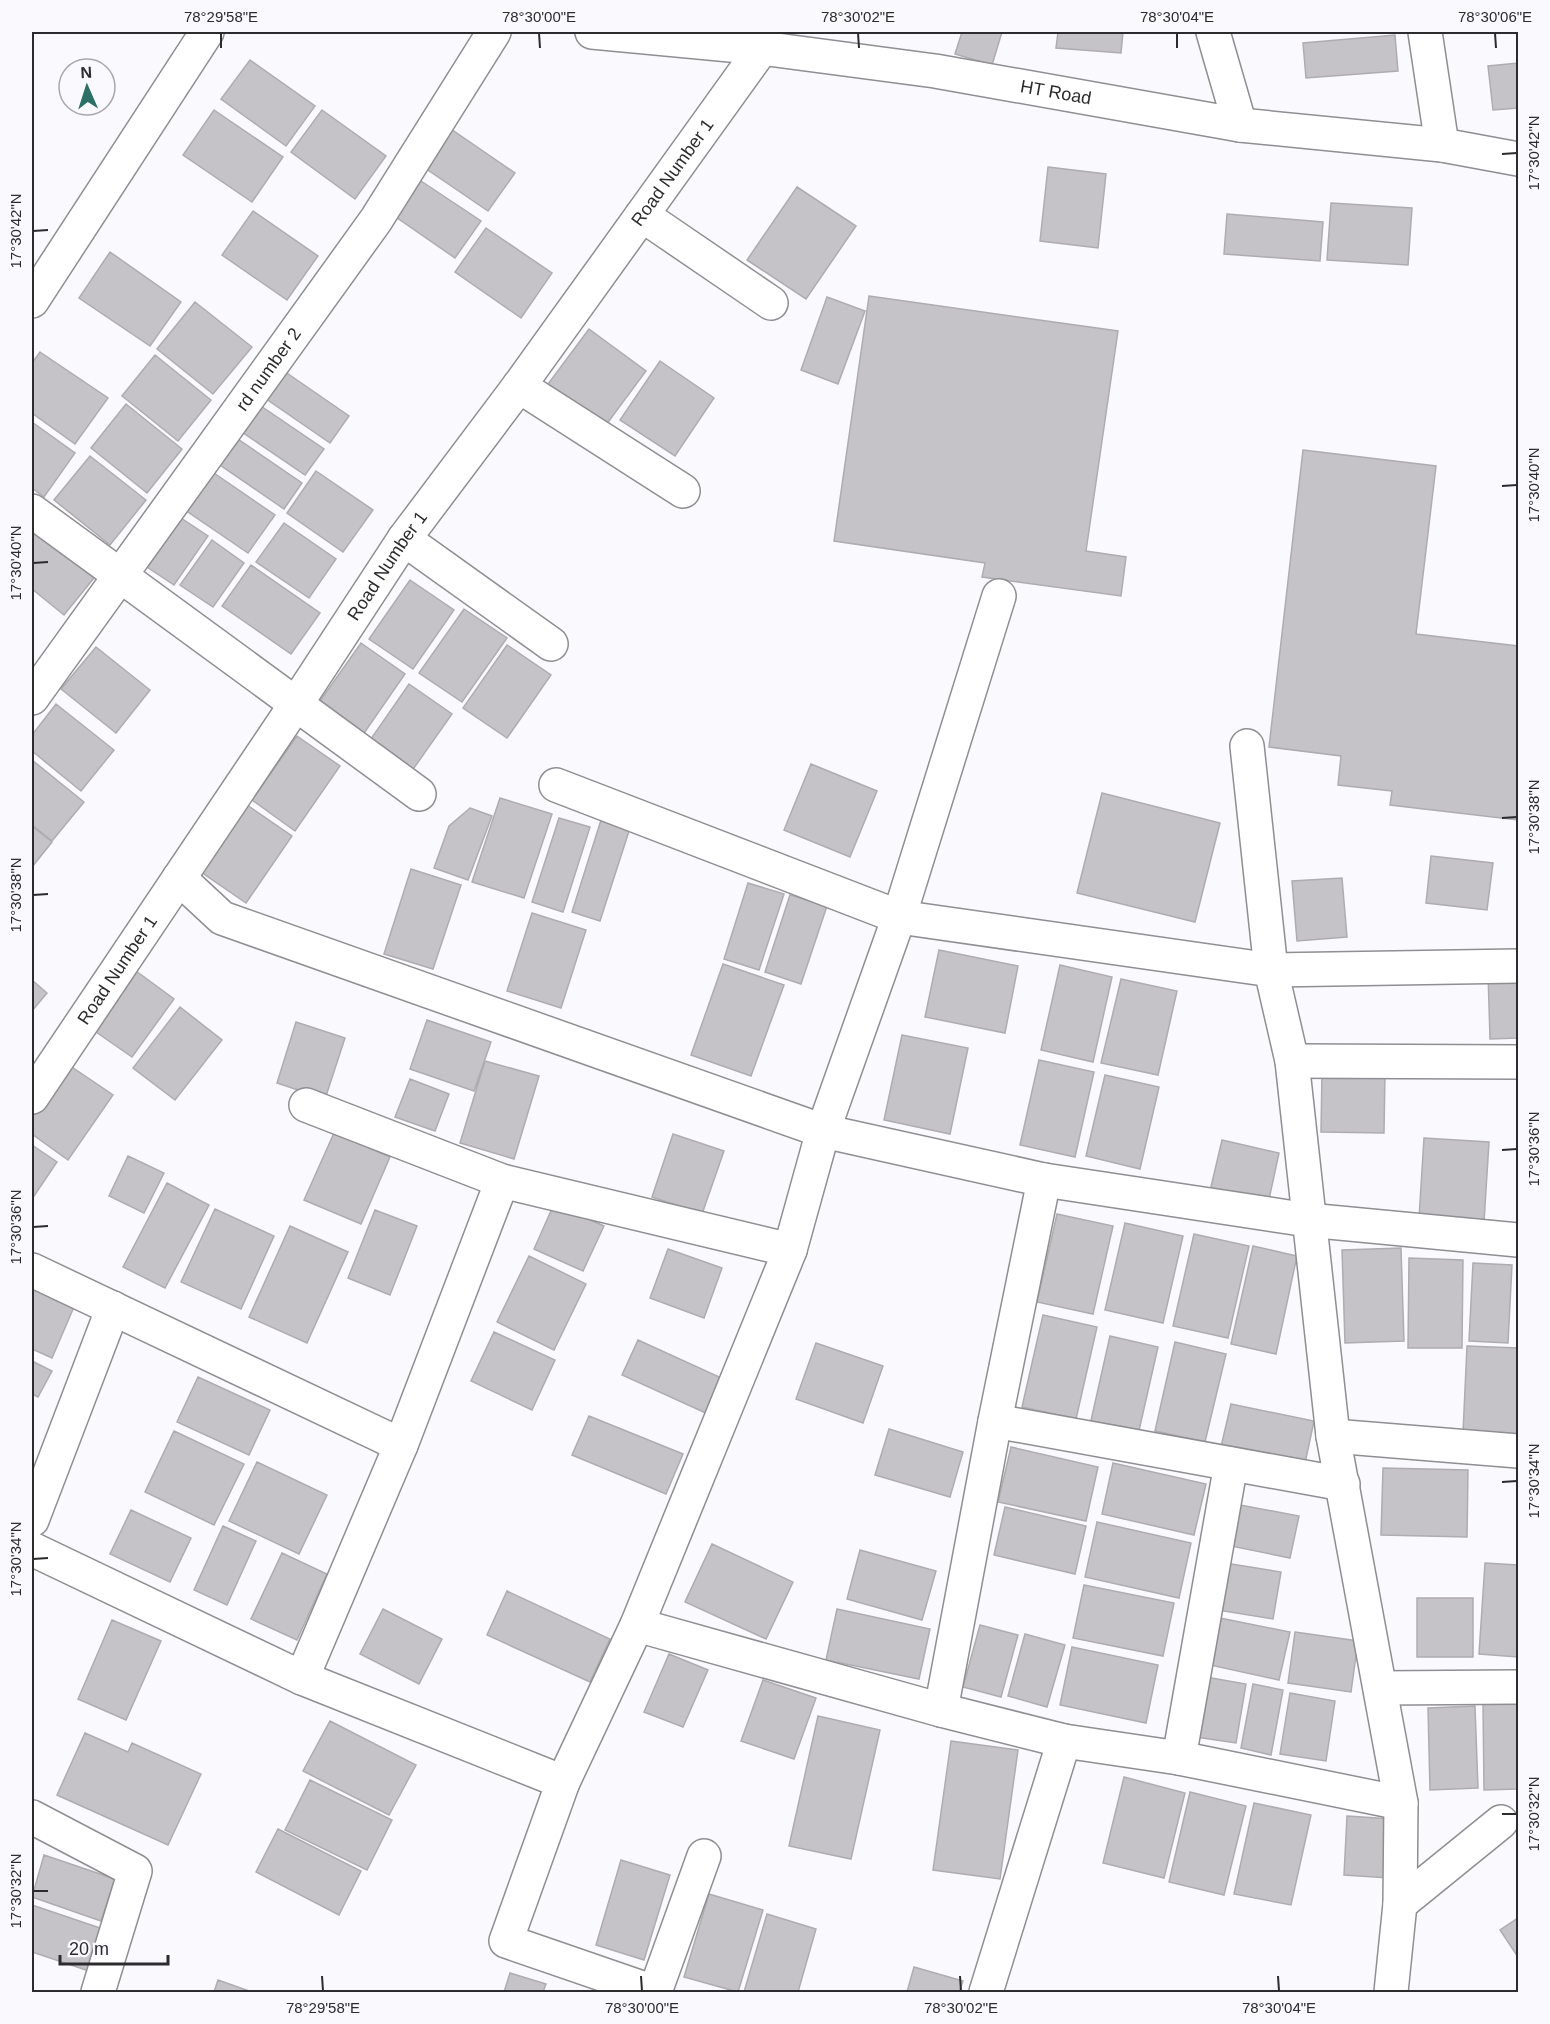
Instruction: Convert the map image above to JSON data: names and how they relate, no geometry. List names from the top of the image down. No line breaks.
{"streets":{"street":["HT Road","Road Number 1","rd number 2"]},"crossings":[["HT Road","Road Number 1"]],"scale_bar":"20 m","north":"top","coordinates":["78°29'58\"E","78°30'00\"E","78°30'02\"E","78°30'04\"E","78°30'06\"E","17°30'42\"N","17°30'40\"N","17°30'38\"N","17°30'36\"N","17°30'34\"N","17°30'32\"N"]}
